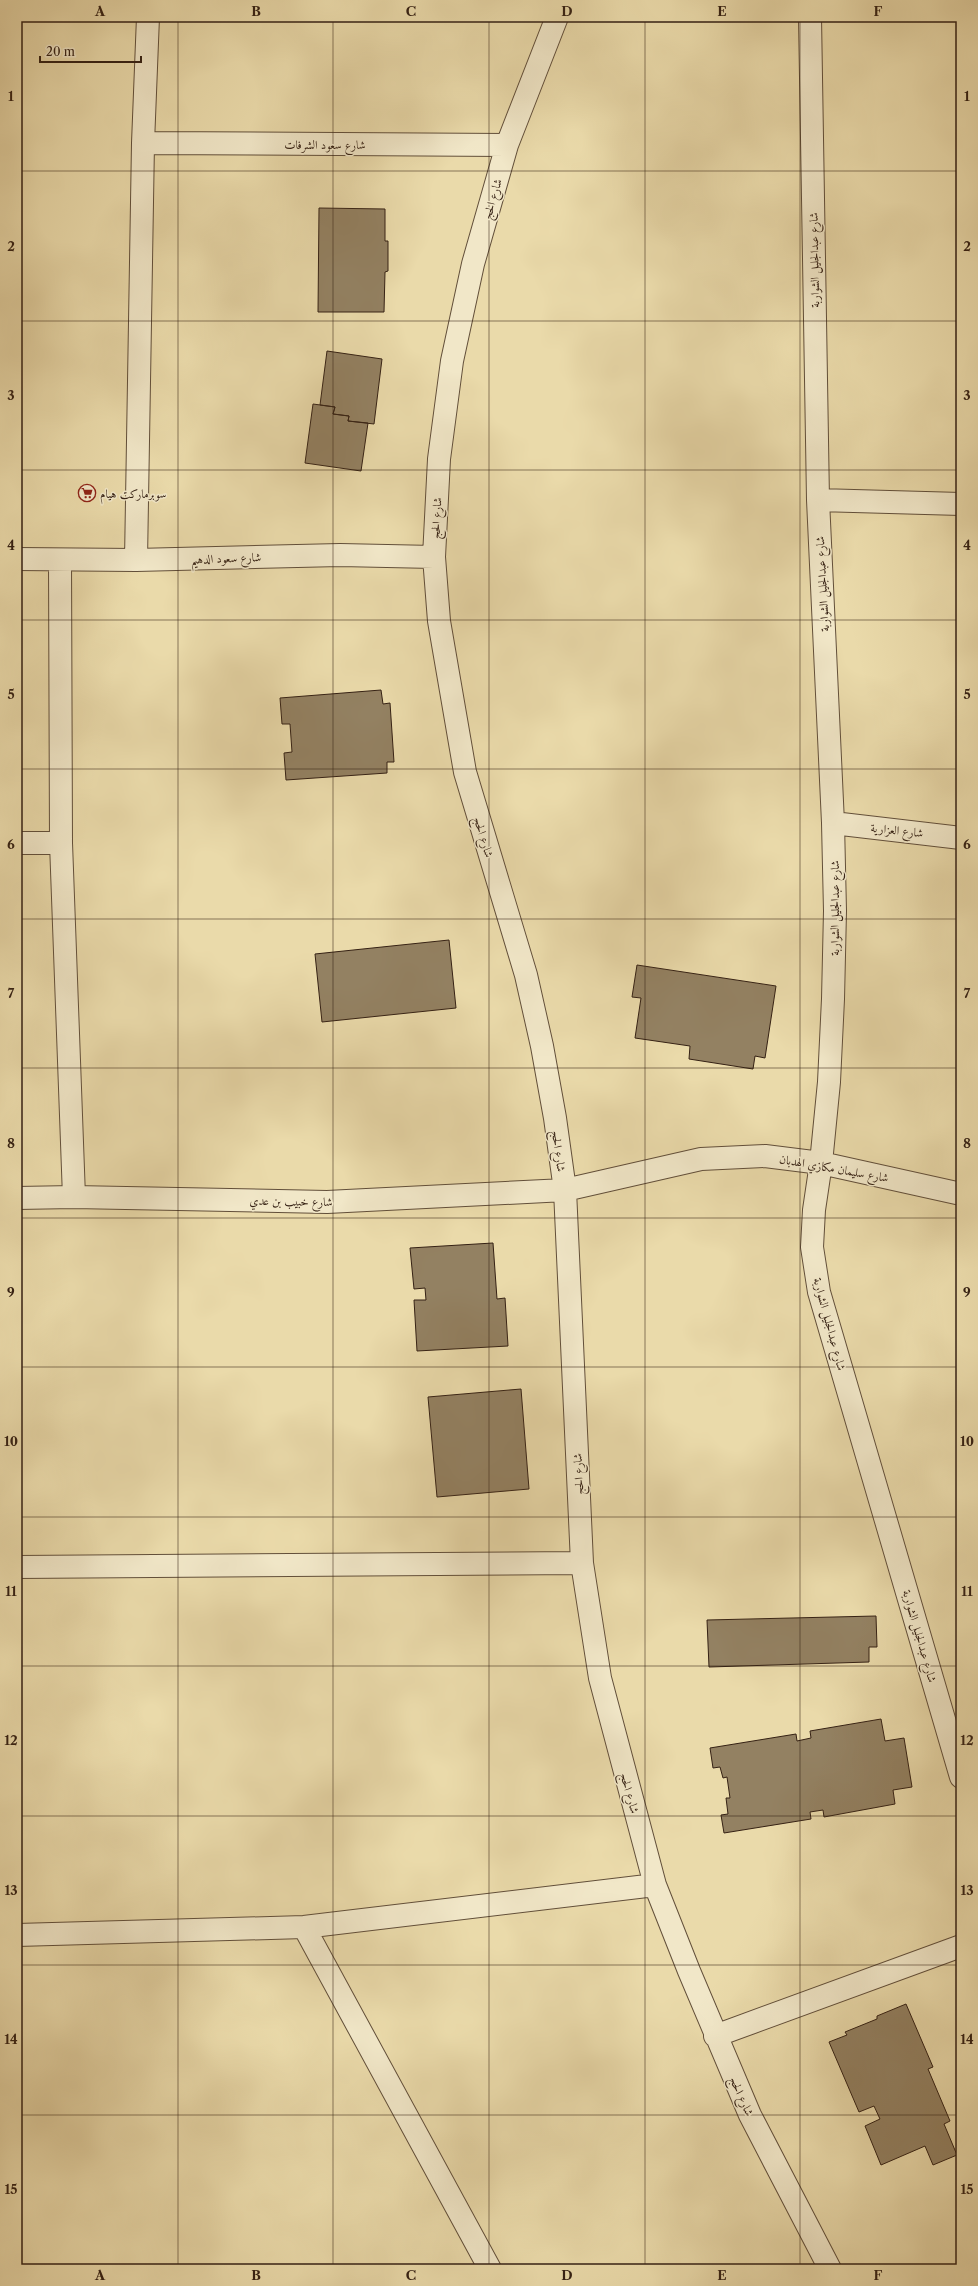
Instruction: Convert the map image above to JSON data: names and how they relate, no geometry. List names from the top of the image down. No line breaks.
{"streets":{"street":["شارع سعود الشرفات","شارع الحج","شارع عبدالجليل الشواربة","شارع سعود الدهيم","شارع العزارية","شارع سليمان مكازي الهدبان","شارع خبيب بن عدي"]},"crossings":[["شارع سعود الشرفات","شارع الحج"],["شارع الحج","شارع سعود الدهيم"],["شارع الحج","شارع سليمان مكازي الهدبان"],["شارع الحج","شارع خبيب بن عدي"],["شارع عبدالجليل الشواربة","شارع العزارية"],["شارع عبدالجليل الشواربة","شارع سليمان مكازي الهدبان"],["شارع سليمان مكازي الهدبان","شارع خبيب بن عدي"]],"places":{"supermarket":["سوبرماركت هيام"]},"scale_bar":"20 m","grid":{"columns":["A","B","C","D","E","F"],"rows":["1","2","3","4","5","6","7","8","9","10","11","12","13","14","15"]}}
